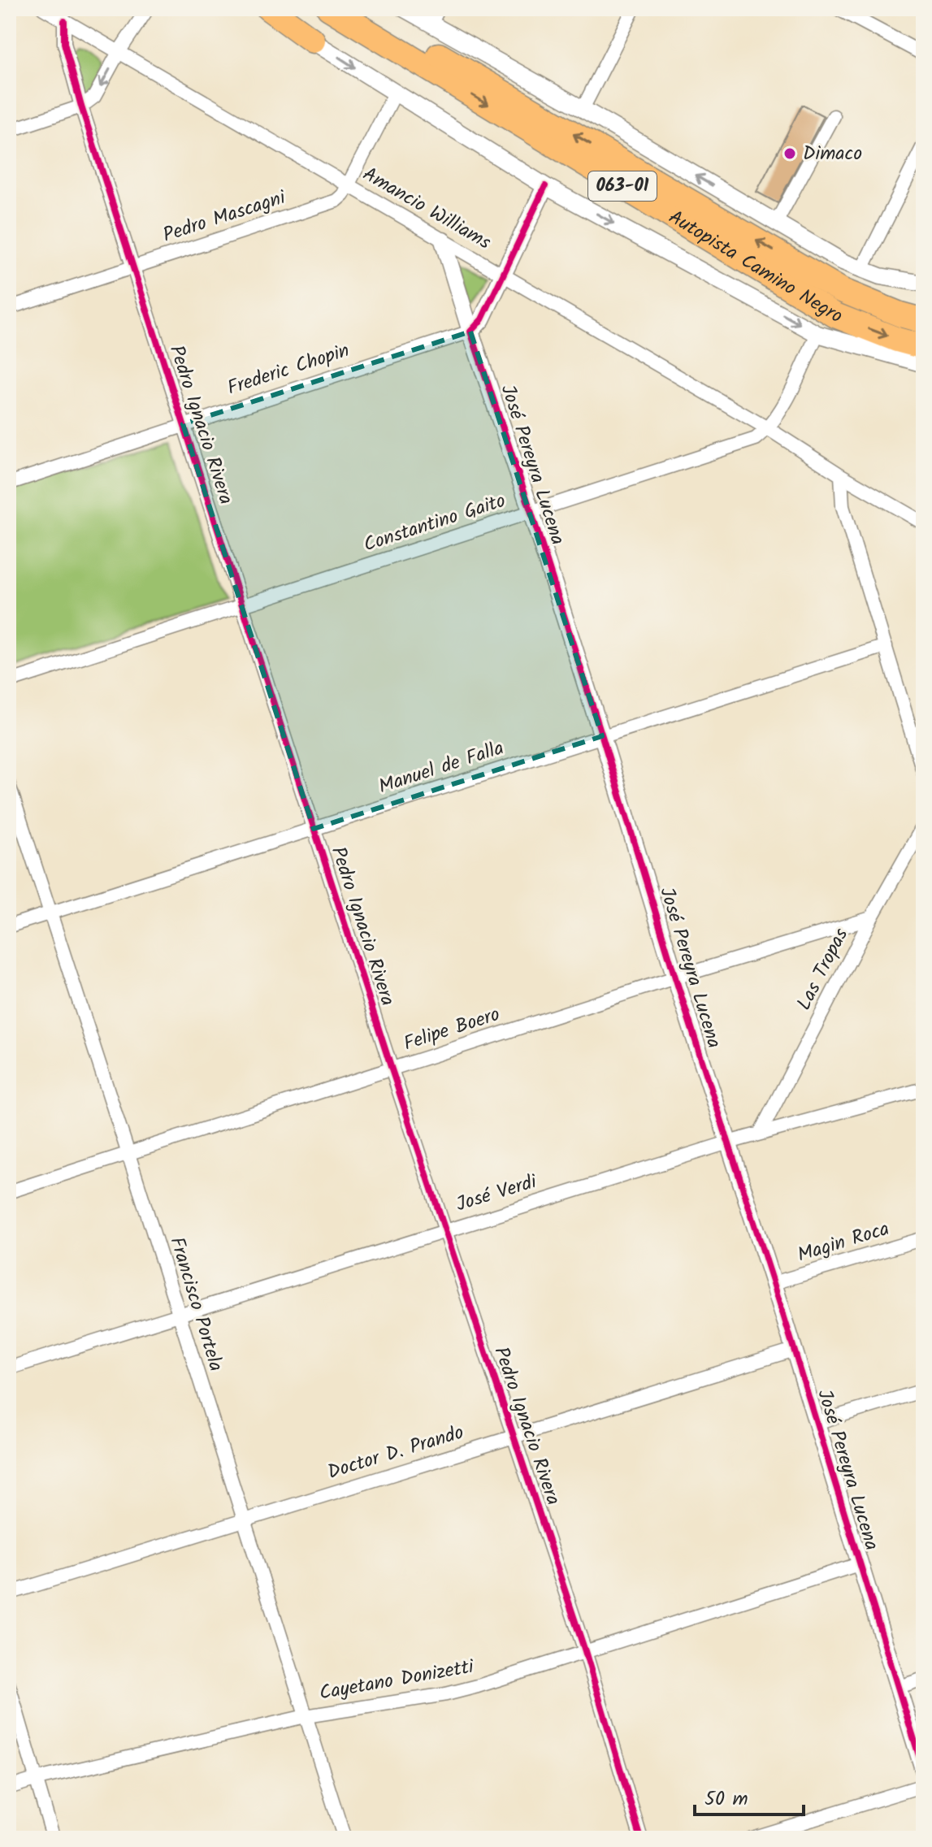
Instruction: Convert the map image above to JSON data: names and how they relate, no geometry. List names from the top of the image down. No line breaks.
{"streets":{"highway":["063-01","Autopista Camino Negro"],"street":["Amancio Williams","Pedro Mascagni","Frederic Chopin","Pedro Ignacio Rivera","José Pereyra Lucena","Constantino Gaito","Manuel de Falla","Las Tropas","Felipe Boero","José Verdi","Magin Roca","Francisco Portela","Doctor D. Prando","Cayetano Donizetti"]},"crossings":[["Amancio Williams","Pedro Mascagni"],["Amancio Williams","Pedro Ignacio Rivera"],["Amancio Williams","José Pereyra Lucena"],["Amancio Williams","Constantino Gaito"],["Pedro Mascagni","Pedro Ignacio Rivera"],["Frederic Chopin","Pedro Ignacio Rivera"],["Frederic Chopin","José Pereyra Lucena"],["Pedro Ignacio Rivera","Constantino Gaito"],["Pedro Ignacio Rivera","Manuel de Falla"],["Pedro Ignacio Rivera","Felipe Boero"],["Pedro Ignacio Rivera","José Verdi"],["Pedro Ignacio Rivera","Doctor D. Prando"],["Pedro Ignacio Rivera","Cayetano Donizetti"],["José Pereyra Lucena","Constantino Gaito"],["José Pereyra Lucena","Manuel de Falla"],["José Pereyra Lucena","Felipe Boero"],["José Pereyra Lucena","José Verdi"],["José Pereyra Lucena","Magin Roca"],["José Pereyra Lucena","Doctor D. Prando"],["José Pereyra Lucena","Cayetano Donizetti"],["Manuel de Falla","Francisco Portela"],["Las Tropas","Felipe Boero"],["Las Tropas","José Verdi"],["Felipe Boero","Francisco Portela"],["José Verdi","Francisco Portela"],["Francisco Portela","Doctor D. Prando"],["Francisco Portela","Cayetano Donizetti"]],"places":["Dimaco"],"scale_bar":"50 m"}
